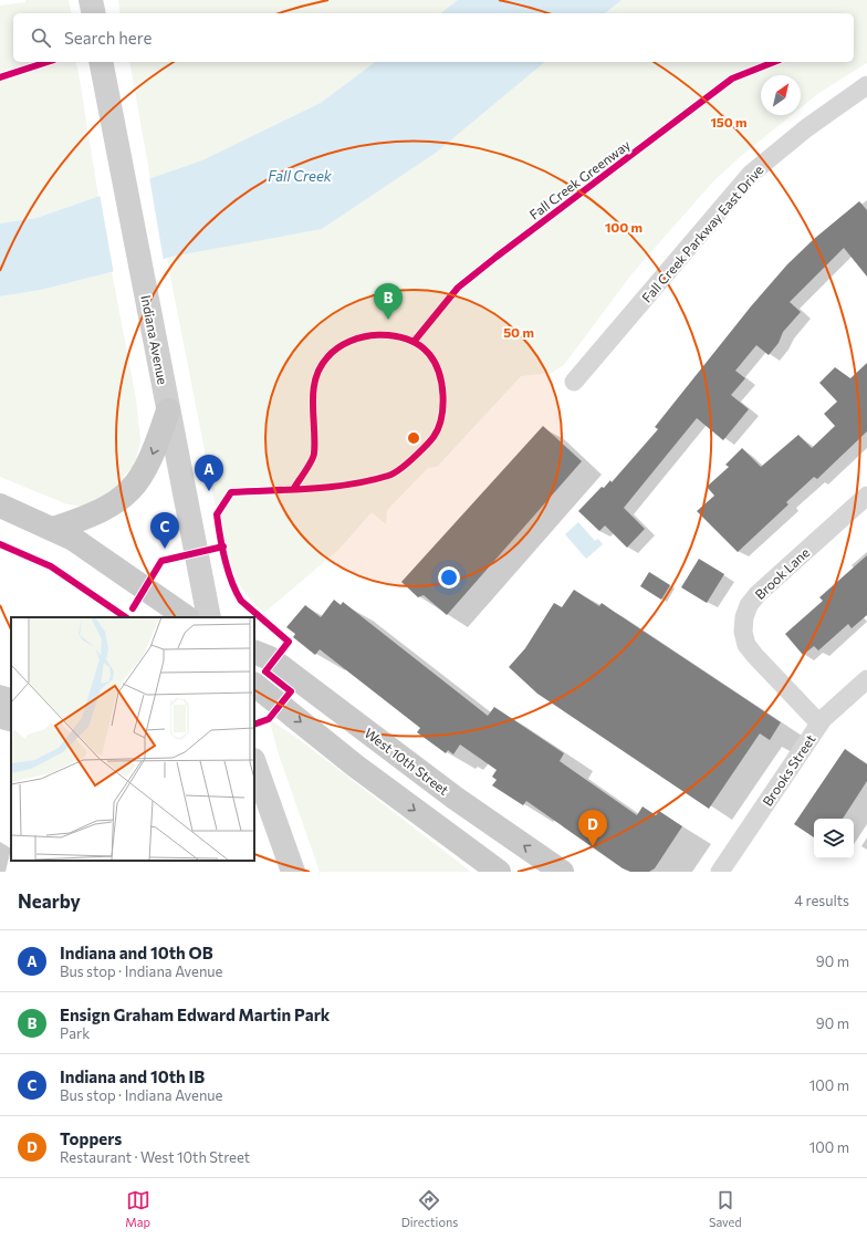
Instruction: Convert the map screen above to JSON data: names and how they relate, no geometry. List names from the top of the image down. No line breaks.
{"streets":{"main road":["Indiana Avenue","West 10th Street"],"street":["Fall Creek Parkway East Drive","Brook Lane","Brooks Street"],"cycle path":["Fall Creek Greenway"]},"crossings":[["Brook Lane","Brooks Street"]],"water":["Fall Creek"],"north":"top right","page":{"search":"Search here","pins":["B","A","C","D"],"heading":["Nearby","4 results"],"list":[{"mark":"A","name":"Indiana and 10th OB","note":"Bus stop · Indiana Avenue","value":"90 m"},{"mark":"B","name":"Ensign Graham Edward Martin Park","note":"Park","value":"90 m"},{"mark":"C","name":"Indiana and 10th IB","note":"Bus stop · Indiana Avenue","value":"100 m"},{"mark":"D","name":"Toppers","note":"Restaurant · West 10th Street","value":"100 m"}],"nav":["Map","Directions","Saved"]},"rings":["150 m","100 m","50 m"]}
